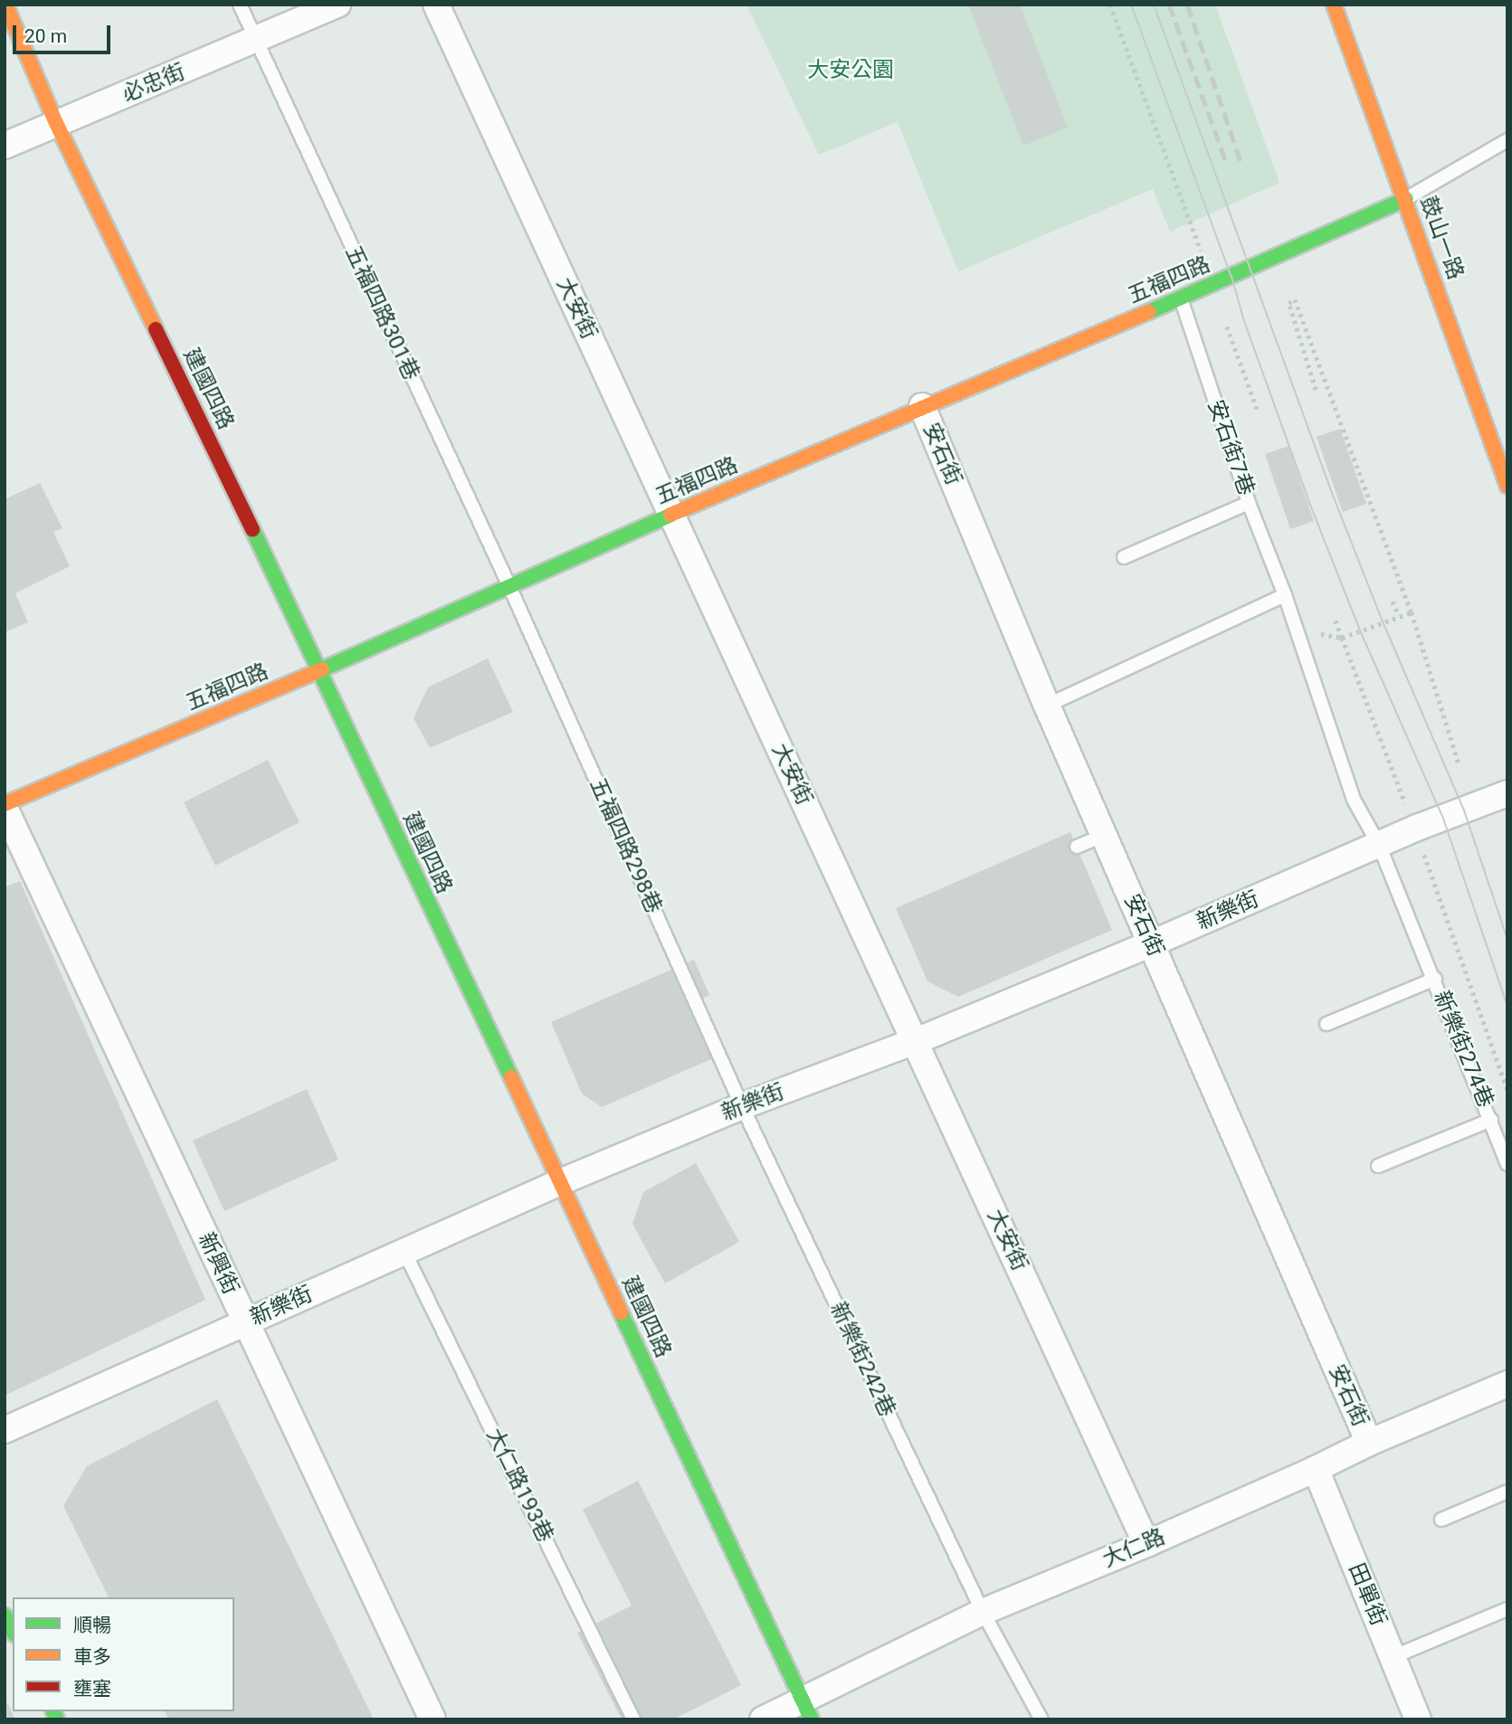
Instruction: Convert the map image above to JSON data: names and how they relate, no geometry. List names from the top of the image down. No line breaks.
{"streets":{"street":["必忠街","鼓山一路","五福四路","大安街","建國四路","安石街","新樂街","新興街","大仁路","田單街"],"lane":["五福四路301巷","安石街7巷","五福四路298巷","新樂街274巷","新樂街242巷","大仁路193巷"]},"crossings":[["必忠街","五福四路301巷"],["必忠街","建國四路"],["鼓山一路","五福四路"],["五福四路","大安街"],["五福四路","五福四路301巷"],["五福四路","建國四路"],["五福四路","安石街7巷"],["五福四路","安石街"],["五福四路","五福四路298巷"],["五福四路","新興街"],["大安街","新樂街"],["大安街","大仁路"],["五福四路301巷","五福四路298巷"],["建國四路","新樂街"],["建國四路","大仁路"],["安石街7巷","新樂街"],["安石街7巷","新樂街274巷"],["安石街","新樂街"],["安石街","大仁路"],["五福四路298巷","新樂街"],["五福四路298巷","新樂街242巷"],["新樂街","新樂街274巷"],["新樂街","新興街"],["新樂街","新樂街242巷"],["新樂街","大仁路193巷"],["新樂街242巷","大仁路"],["大仁路","田單街"]],"parks":["大安公園"],"legend":["順暢","車多","壅塞"],"scale_bar":"20 m"}
